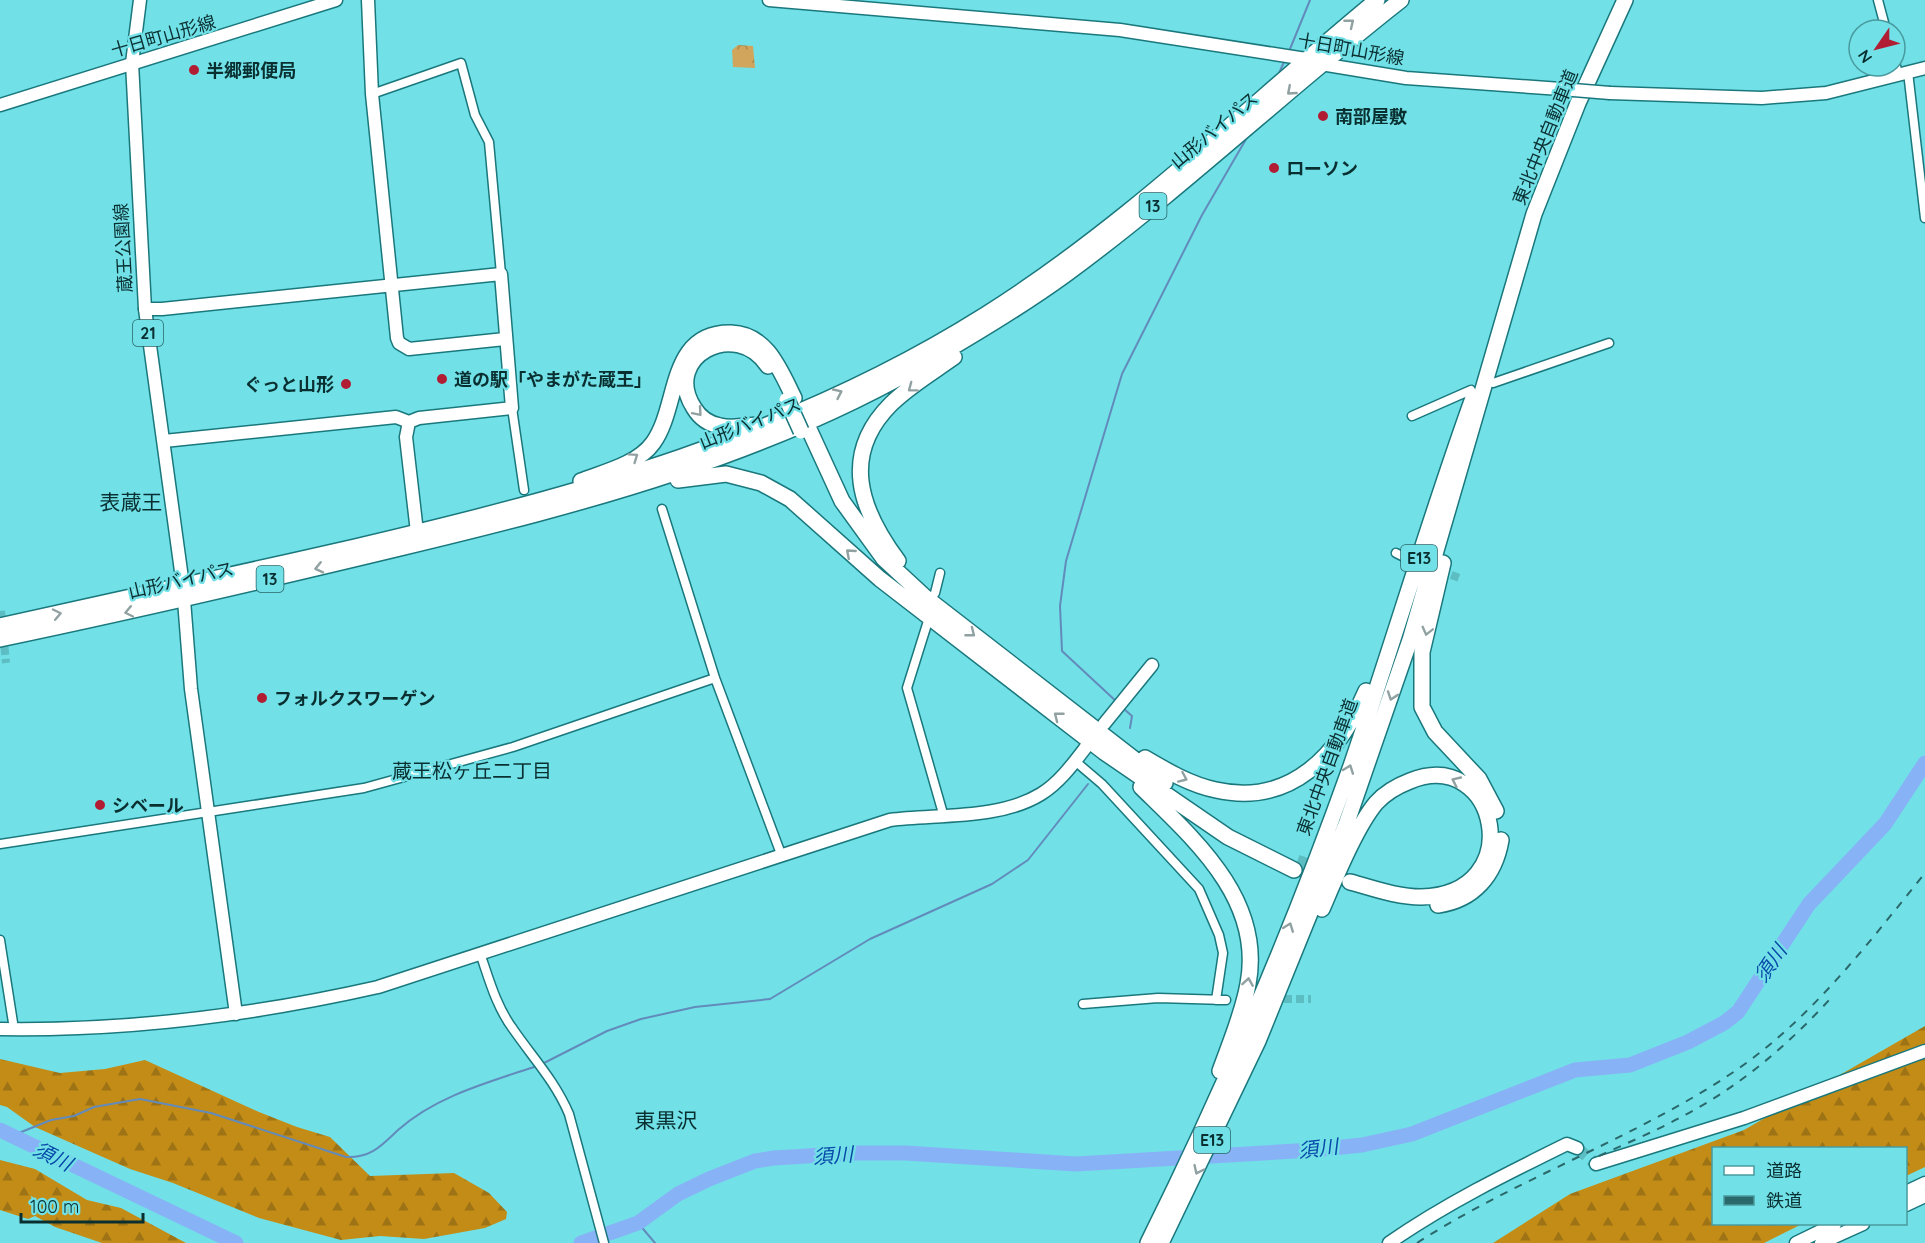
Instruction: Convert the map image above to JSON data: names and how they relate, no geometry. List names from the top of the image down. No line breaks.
{"streets":{"highway":["山形バイパス","東北中央自動車道","13","E13"],"street":["十日町山形線","蔵王公園線","21"]},"crossings":[["十日町山形線","山形バイパス"],["十日町山形線","蔵王公園線"],["山形バイパス","蔵王公園線"]],"districts":["表蔵王","蔵王松ヶ丘二丁目","東黒沢"],"water":["須川"],"places":["半郷郵便局","南部屋敷","ローソン","道の駅「やまがた蔵王」","ぐっと山形","フォルクスワーゲン","シベール"],"legend":["道路","鉄道"],"scale_bar":"100 m","north":"bottom left"}
